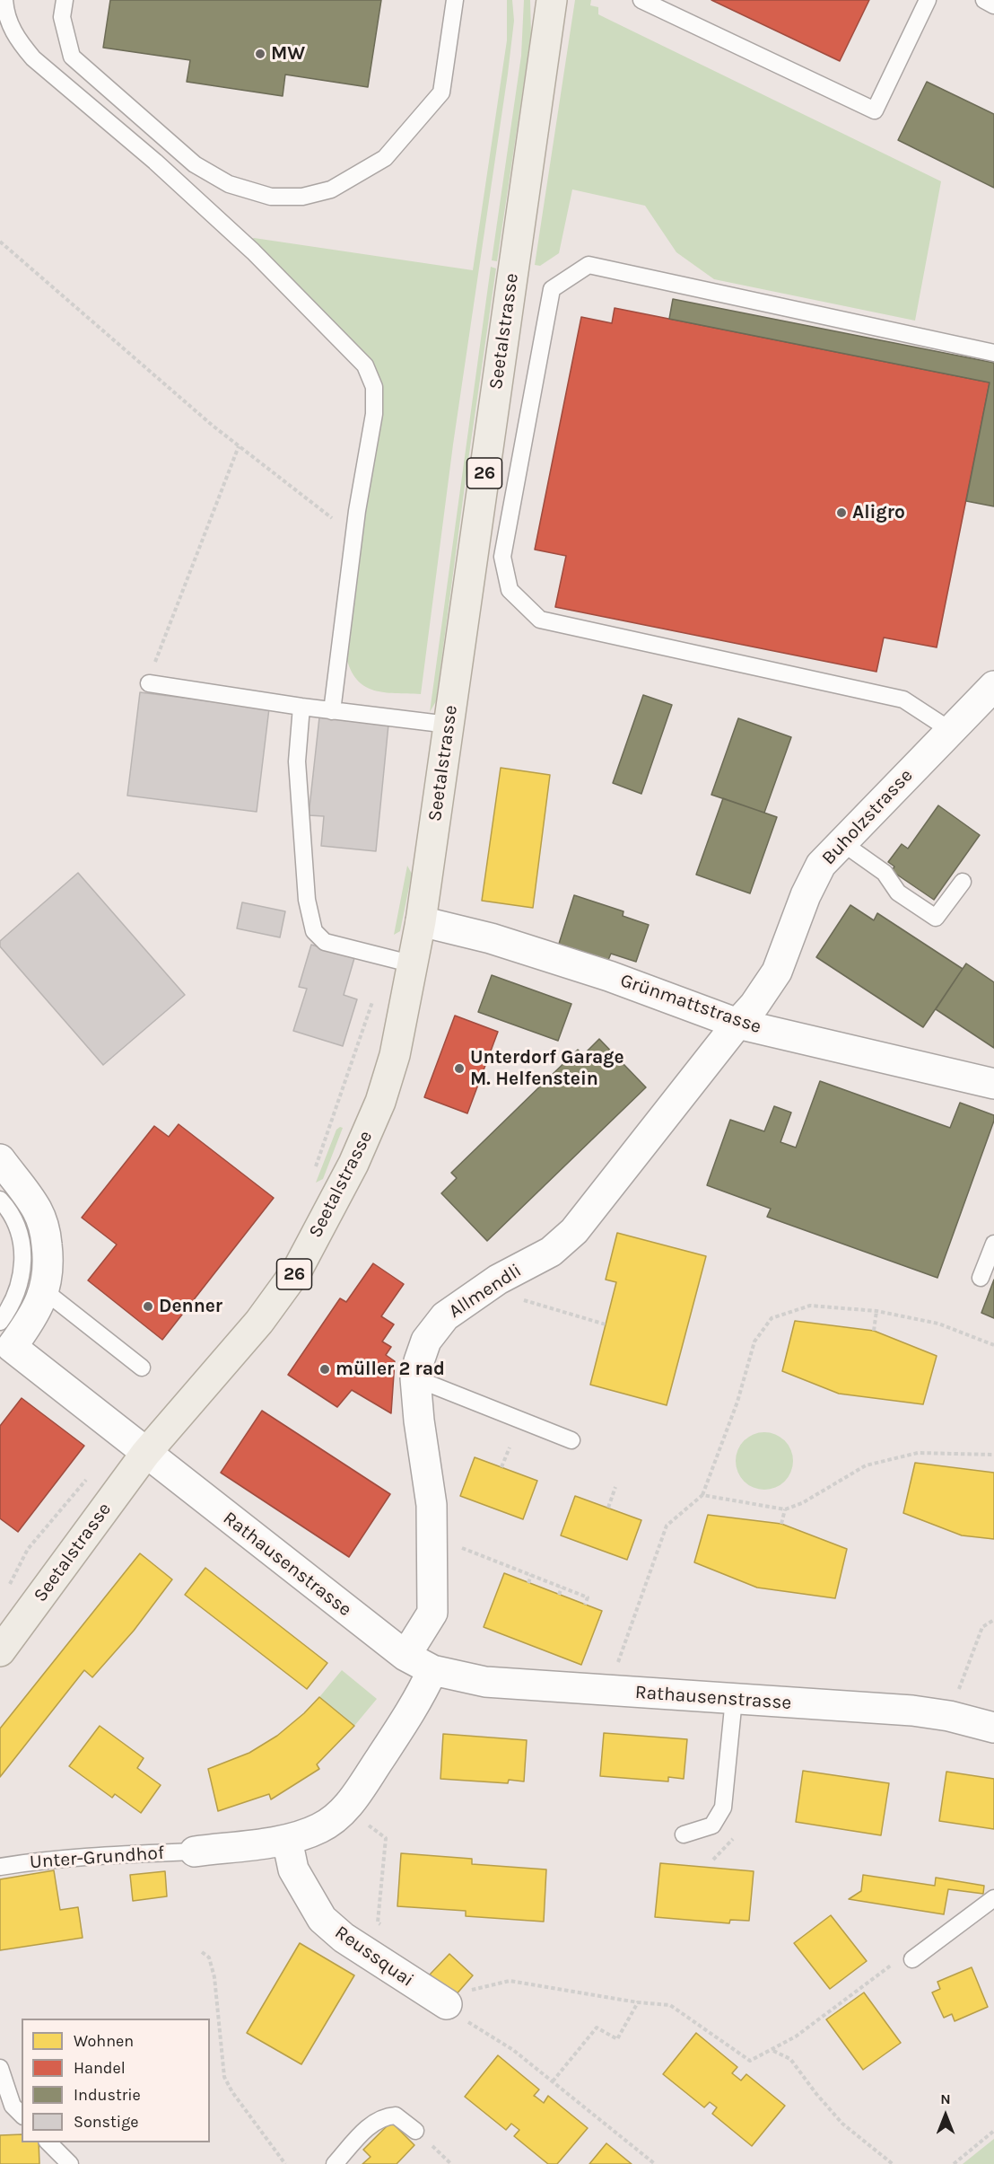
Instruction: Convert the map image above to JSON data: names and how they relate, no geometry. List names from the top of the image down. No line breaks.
{"streets":{"main road":["Seetalstrasse","26"],"street":["Buholzstrasse","Grünmattstrasse","Allmendli","Rathausenstrasse","Reussquai"],"lane":["Unter-Grundhof"]},"crossings":[["Seetalstrasse","Grünmattstrasse"],["Seetalstrasse","Rathausenstrasse"],["Buholzstrasse","Grünmattstrasse"],["Buholzstrasse","Allmendli"],["Grünmattstrasse","Allmendli"],["Allmendli","Rathausenstrasse"]],"places":["MW","Aligro","Unterdorf Garage M. Helfenstein","Denner","müller 2 rad"],"legend":["Wohnen","Handel","Industrie","Sonstige"],"north":"top"}
